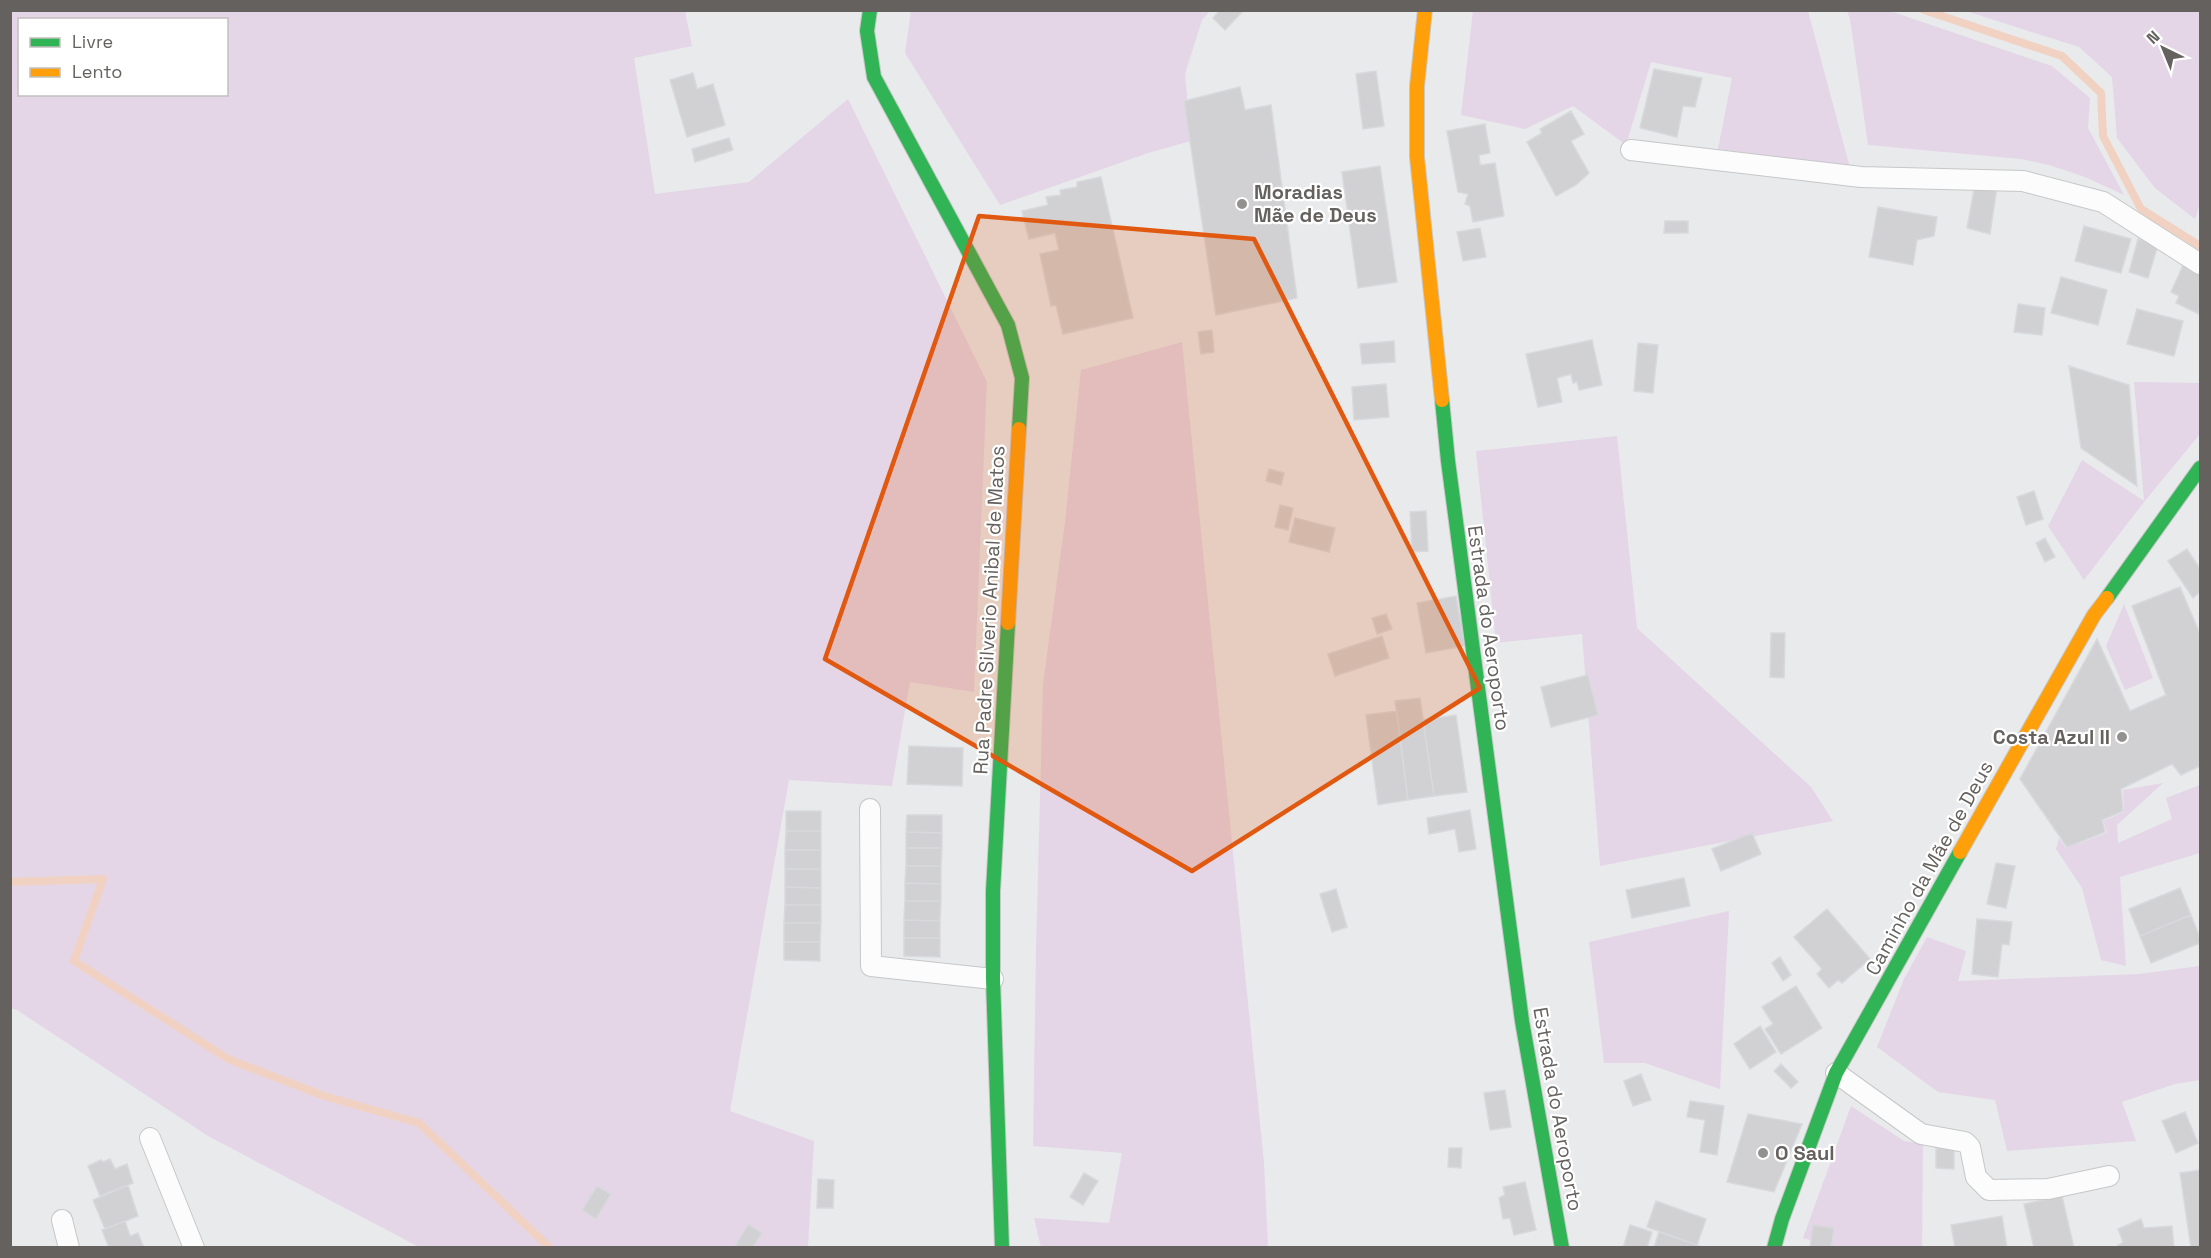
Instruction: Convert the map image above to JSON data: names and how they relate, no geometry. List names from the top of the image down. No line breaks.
{"streets":{"street":["Rua Padre Silverio Anibal de Matos","Estrada do Aeroporto","Caminho da Mãe de Deus"]},"places":["Moradias Mãe de Deus","Costa Azul II","O Saul"],"legend":["Livre","Lento"],"north":"top left"}
